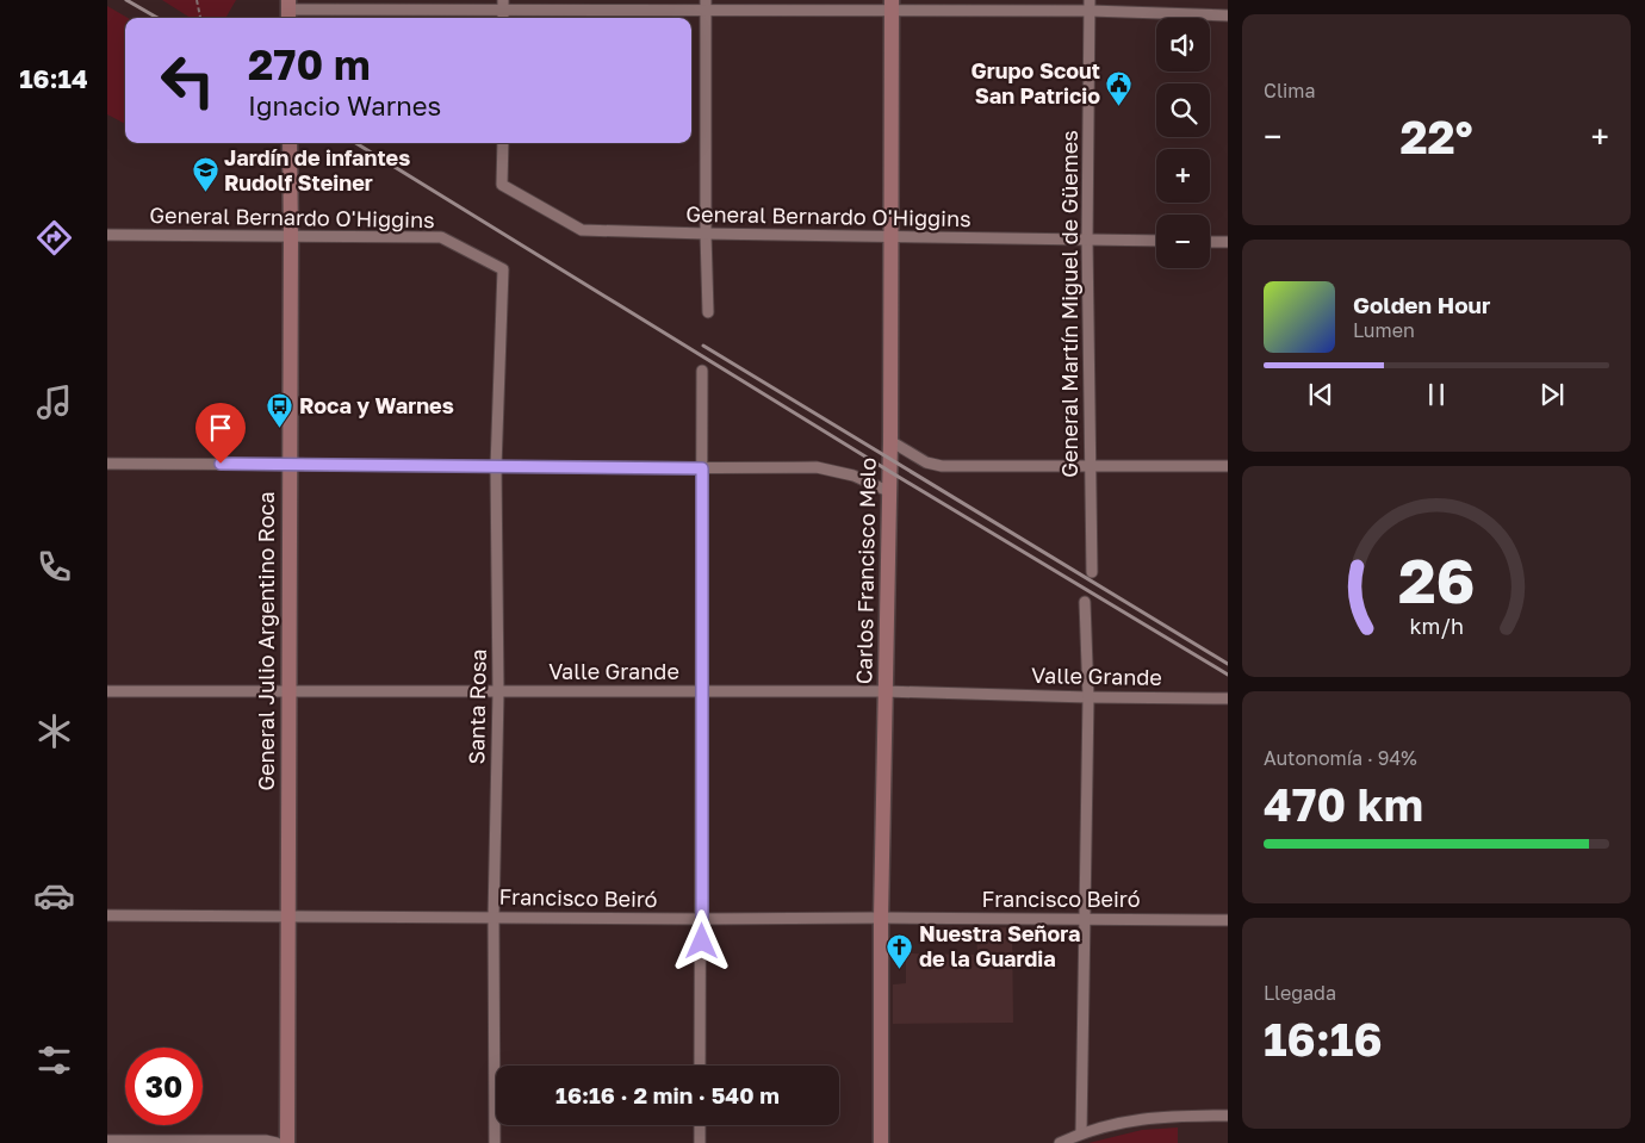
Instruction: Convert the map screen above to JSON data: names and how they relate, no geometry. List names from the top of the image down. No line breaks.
{"streets":{"street":["General Bernardo O'Higgins","General Martín Miguel de Güemes","Carlos Francisco Melo","General Julio Argentino Roca","Valle Grande","Santa Rosa","Francisco Beiró"]},"crossings":[["General Bernardo O'Higgins","General Martín Miguel de Güemes"],["General Bernardo O'Higgins","Carlos Francisco Melo"],["General Bernardo O'Higgins","General Julio Argentino Roca"],["General Bernardo O'Higgins","Santa Rosa"],["Carlos Francisco Melo","Valle Grande"],["Carlos Francisco Melo","Francisco Beiró"],["General Julio Argentino Roca","Valle Grande"],["General Julio Argentino Roca","Francisco Beiró"],["Valle Grande","Santa Rosa"],["Santa Rosa","Francisco Beiró"]],"places":{"public building":["Grupo Scout San Patricio"],"school or university":["Jardín de infantes Rudolf Steiner"],"bus stop":["Roca y Warnes"],"church":["Nuestra Señora de la Guardia"]},"page":{"tabs":"16:14","tile":["Clima",["Autonomía · 94%","470 km"],["Llegada","16:16"]],"map_buttons":["+","−"],"turn":["270 m","Ignacio Warnes"],"heat":["−","22°","+"],"song":["Golden Hour","Lumen"],"limit":"30","trip":"16:16 · 2 min · 540 m","gauge":["26","km/h"]}}
